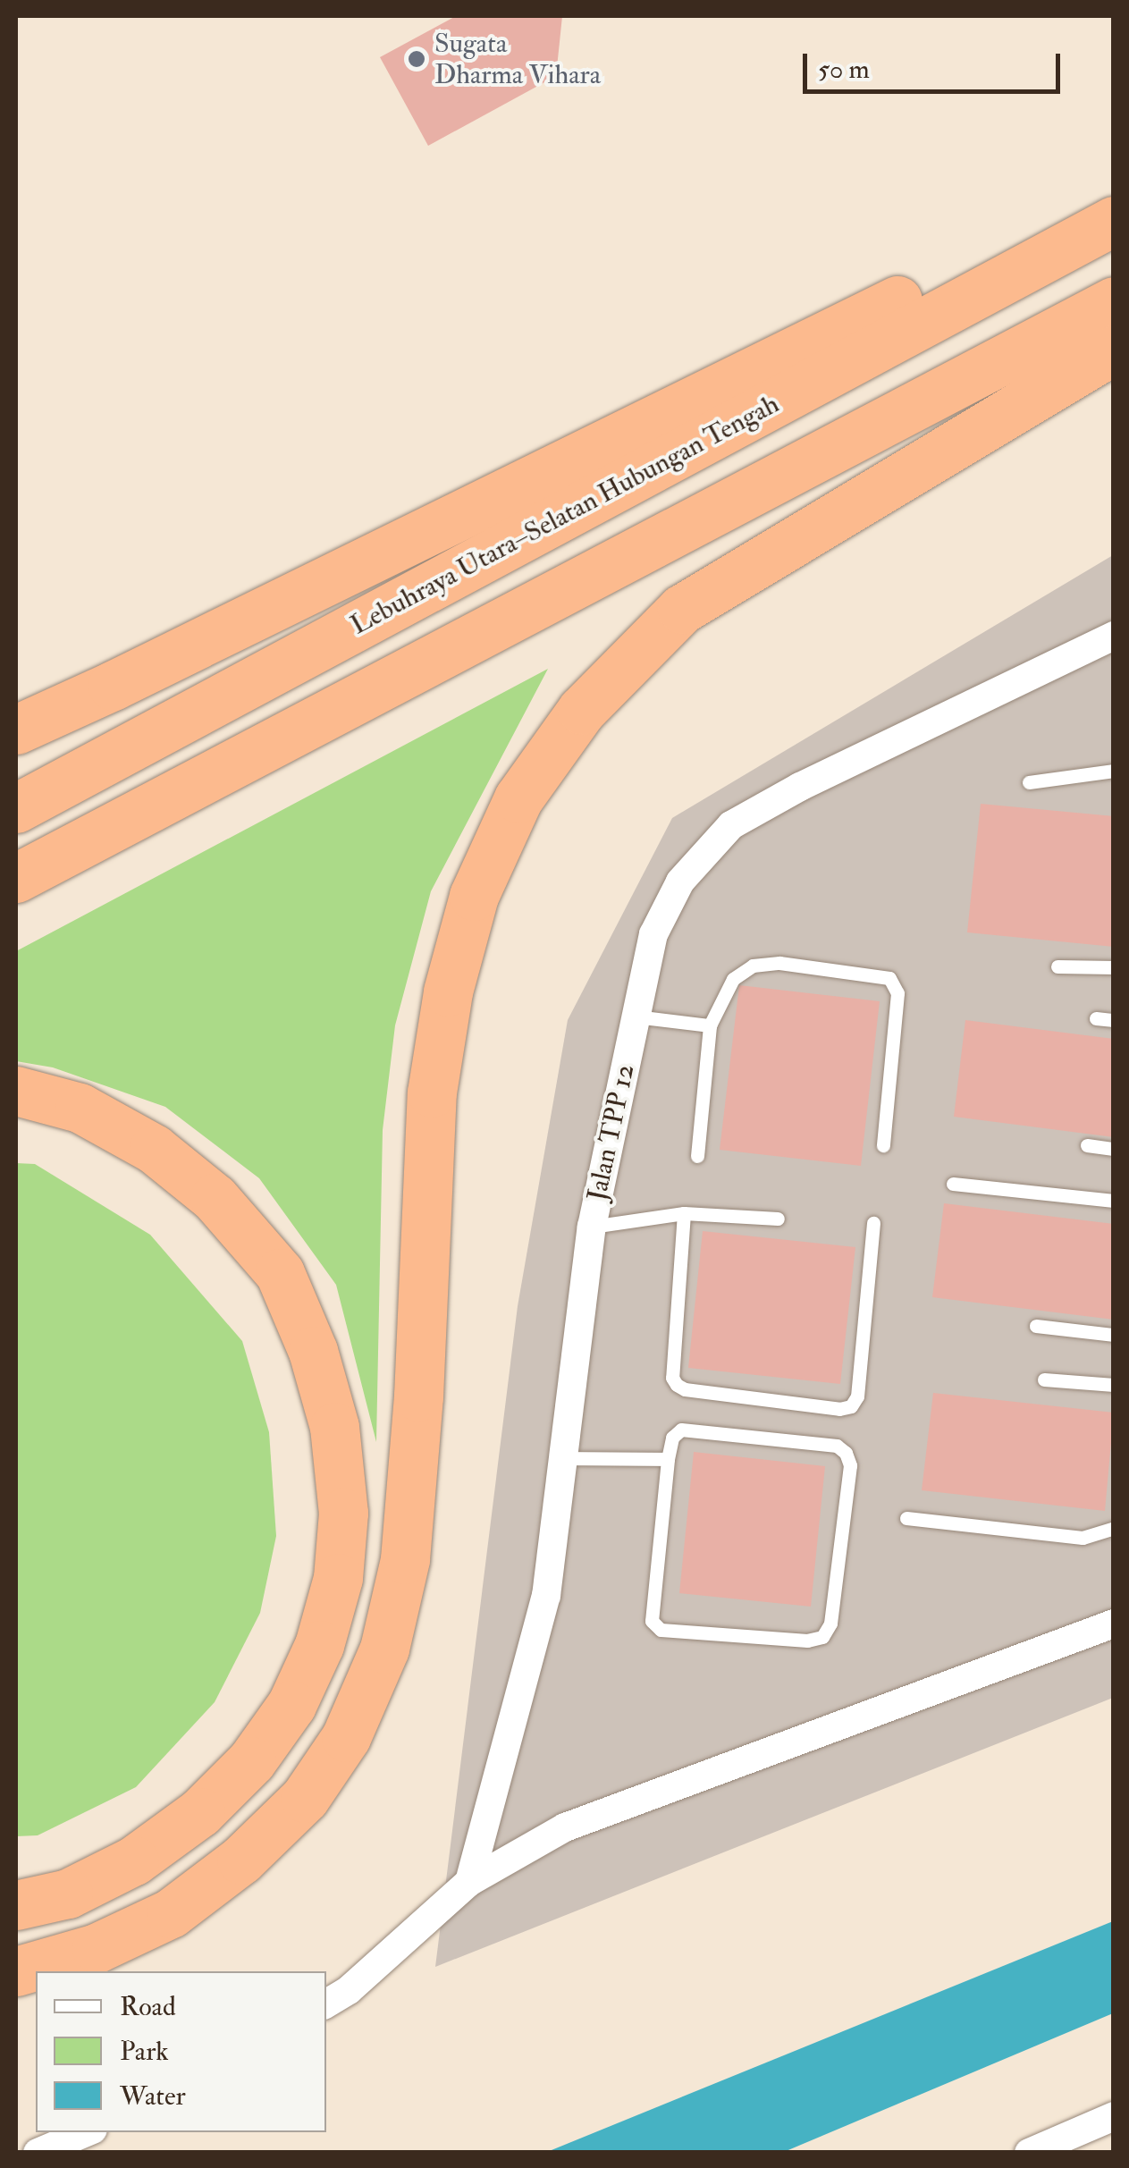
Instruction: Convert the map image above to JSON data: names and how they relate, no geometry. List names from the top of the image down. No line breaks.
{"streets":{"highway":["Lebuhraya Utara–Selatan Hubungan Tengah"],"street":["Jalan TPP 12"]},"places":["Sugata Dharma Vihara"],"legend":["Road","Park","Water"],"scale_bar":"50 m"}
